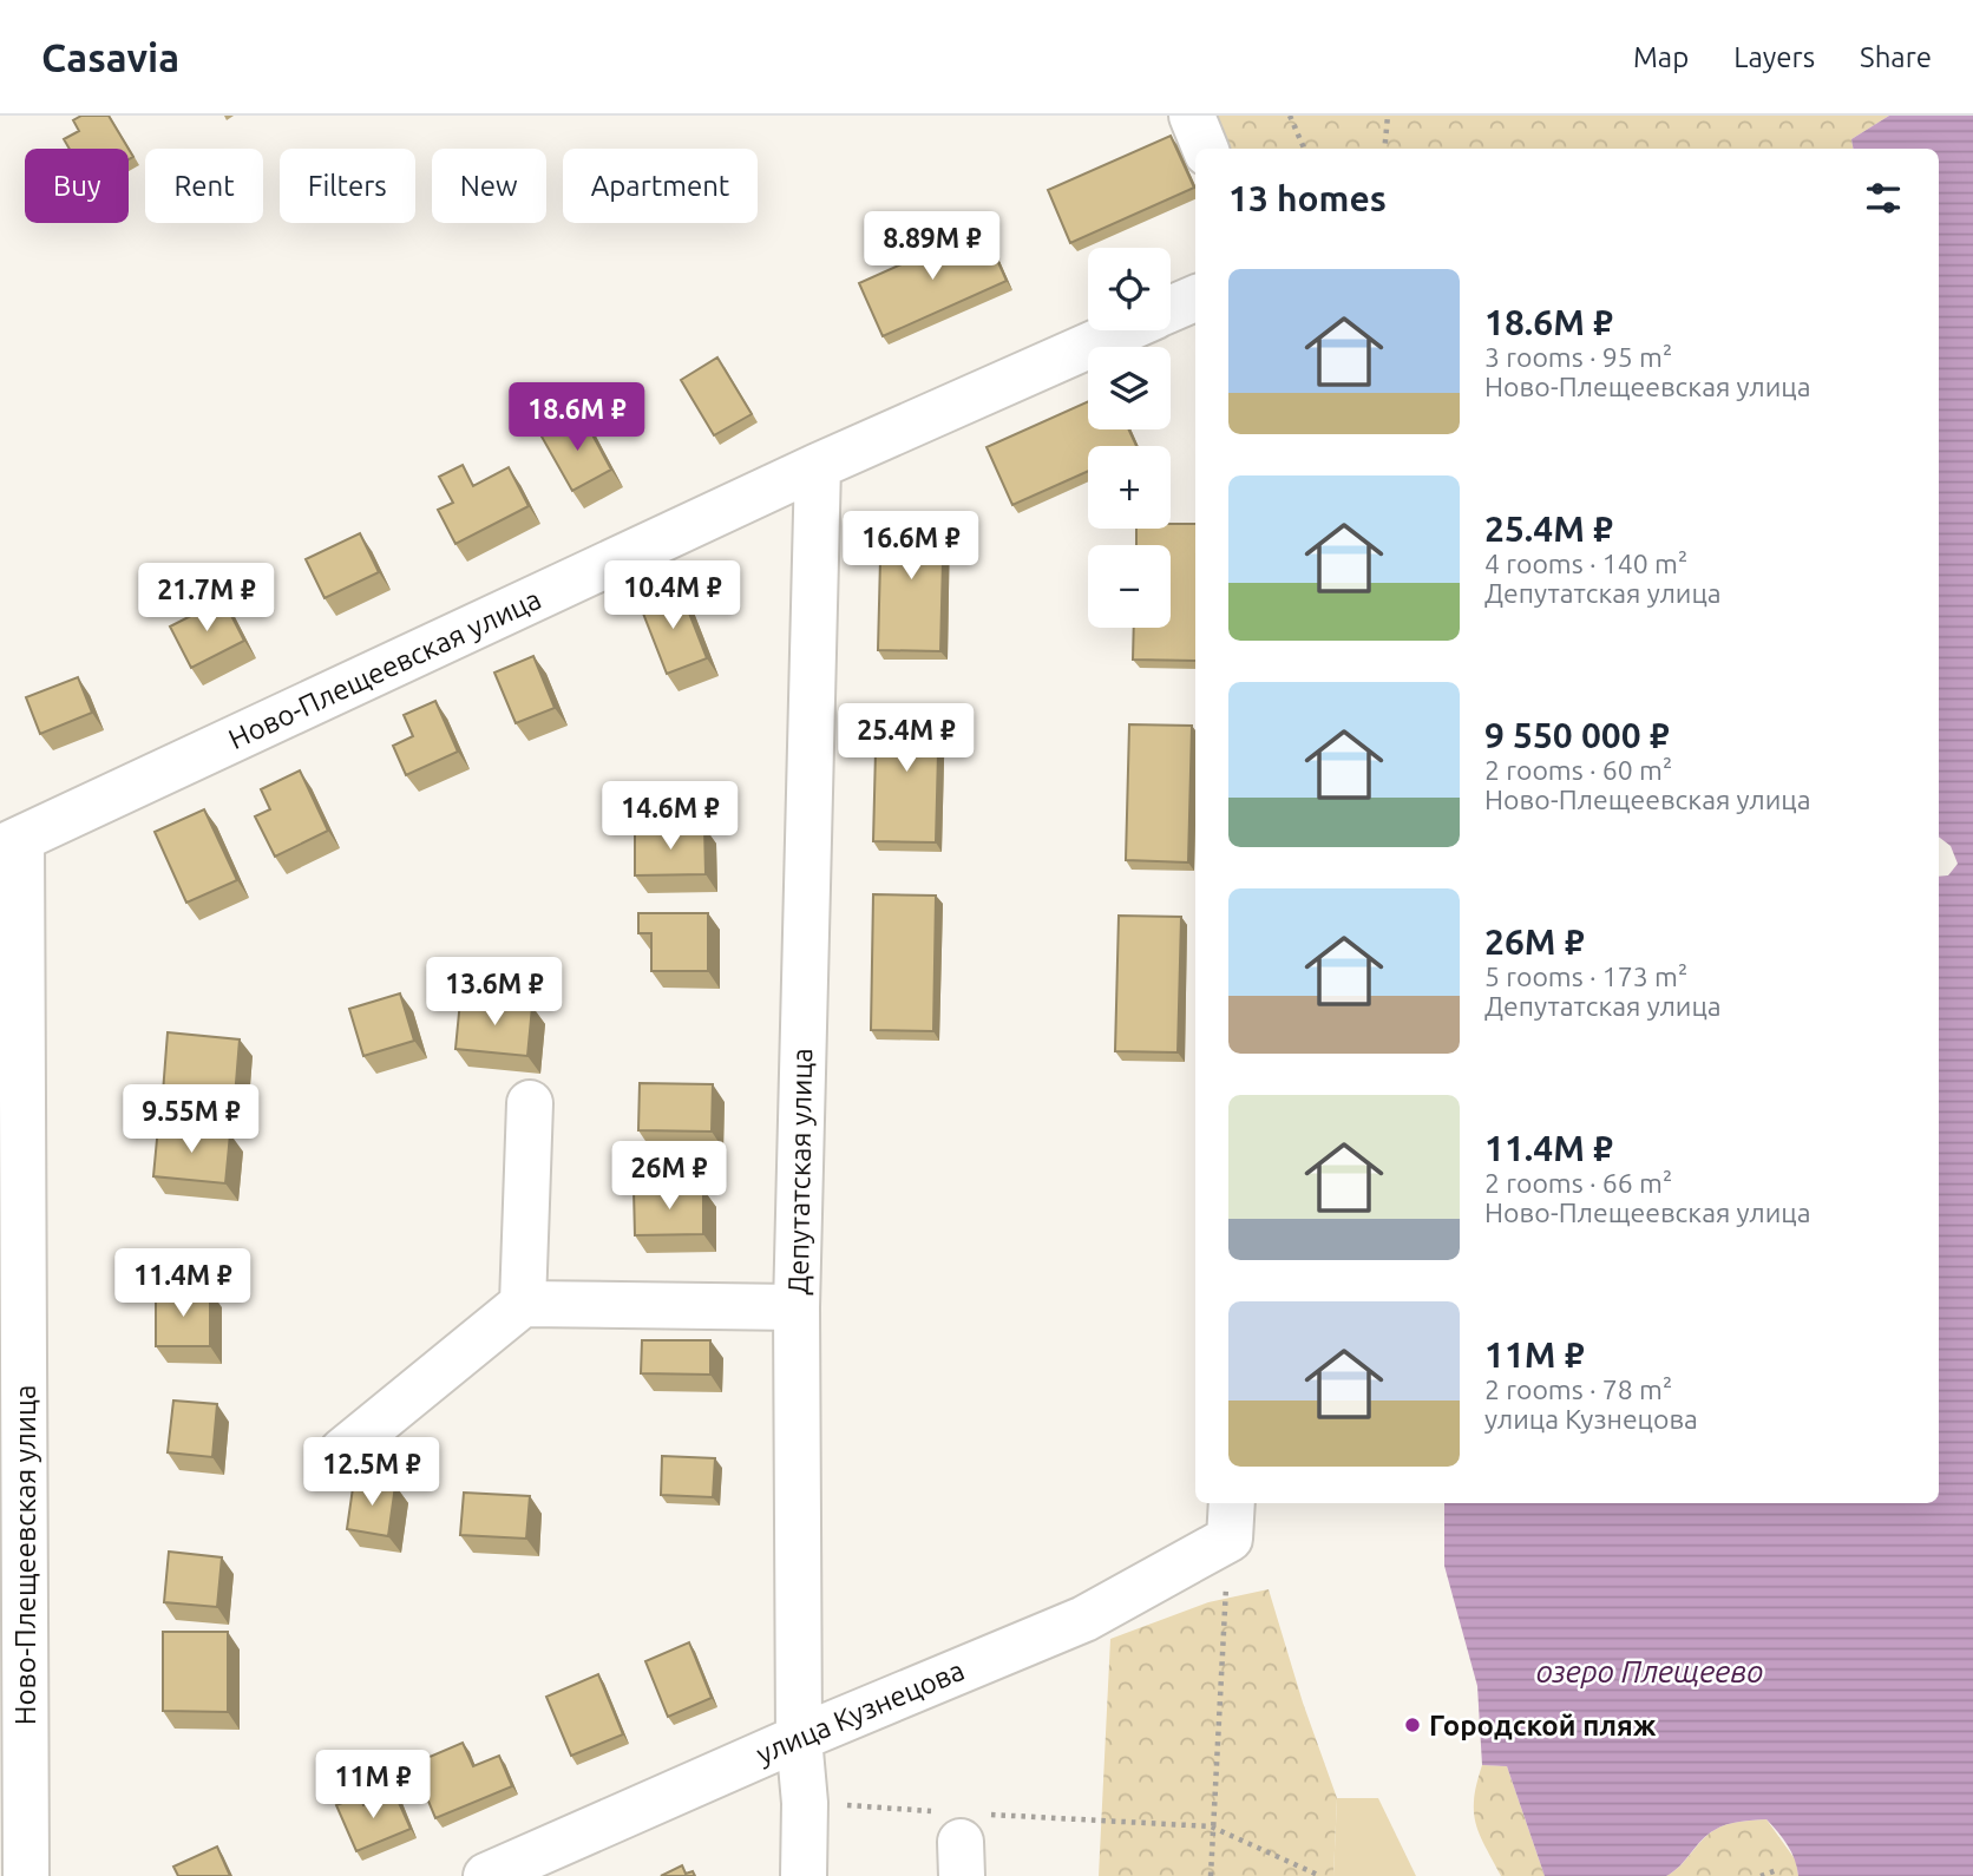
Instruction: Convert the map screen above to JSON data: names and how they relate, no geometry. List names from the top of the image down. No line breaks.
{"streets":{"street":["Ново-Плещеевская улица","Депутатская улица","улица Кузнецова"]},"crossings":[["Ново-Плещеевская улица","Депутатская улица"],["Депутатская улица","улица Кузнецова"]],"water":["озеро Плещеево"],"places":["Городской пляж"],"page":{"header":"Casavia","nav":["Map","Layers","Share"],"chip":["Buy","Rent","Filters","New","Apartment"],"heading":"13 homes","price":["8.89M ₽","18.6M ₽","16.6M ₽","10.4M ₽","21.7M ₽","25.4M ₽","14.6M ₽","13.6M ₽","9.55M ₽","26M ₽","11.4M ₽","12.5M ₽","11M ₽"],"map_buttons":["+","−"],"list":[{"name":"18.6M ₽","note":"3 rooms · 95 m² · Ново-Плещеевская улица"},{"name":"25.4M ₽","note":"4 rooms · 140 m² · Депутатская улица"},{"name":"9 550 000 ₽","note":"2 rooms · 60 m² · Ново-Плещеевская улица"},{"name":"26M ₽","note":"5 rooms · 173 m² · Депутатская улица"},{"name":"11.4M ₽","note":"2 rooms · 66 m² · Ново-Плещеевская улица"},{"name":"11M ₽","note":"2 rooms · 78 m² · улица Кузнецова"}]}}
